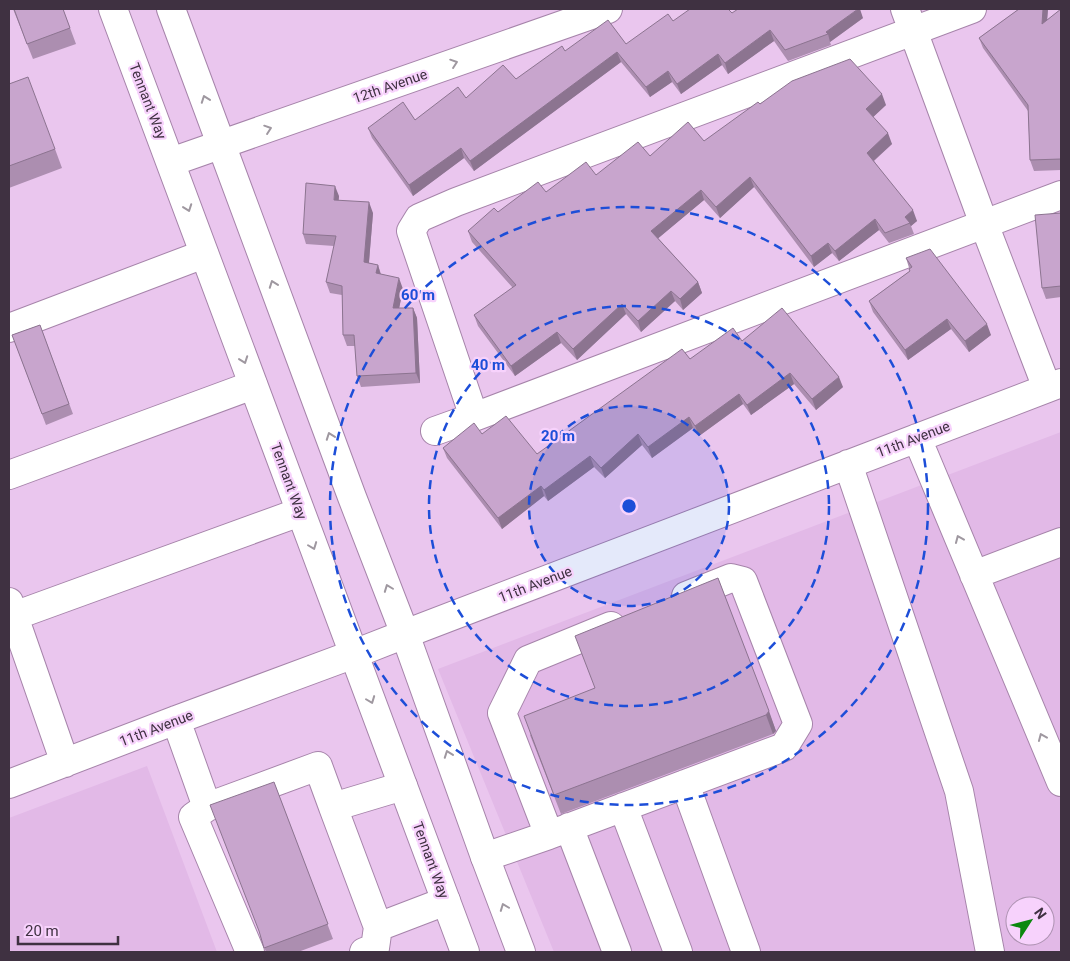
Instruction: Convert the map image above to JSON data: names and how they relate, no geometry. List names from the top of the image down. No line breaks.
{"streets":{"main road":["12th Avenue","Tennant Way","11th Avenue"]},"crossings":[["12th Avenue","Tennant Way"],["Tennant Way","11th Avenue"]],"one_way":["12th Avenue"],"scale_bar":"20 m","north":"top right","rings":["60 m","40 m","20 m"]}
